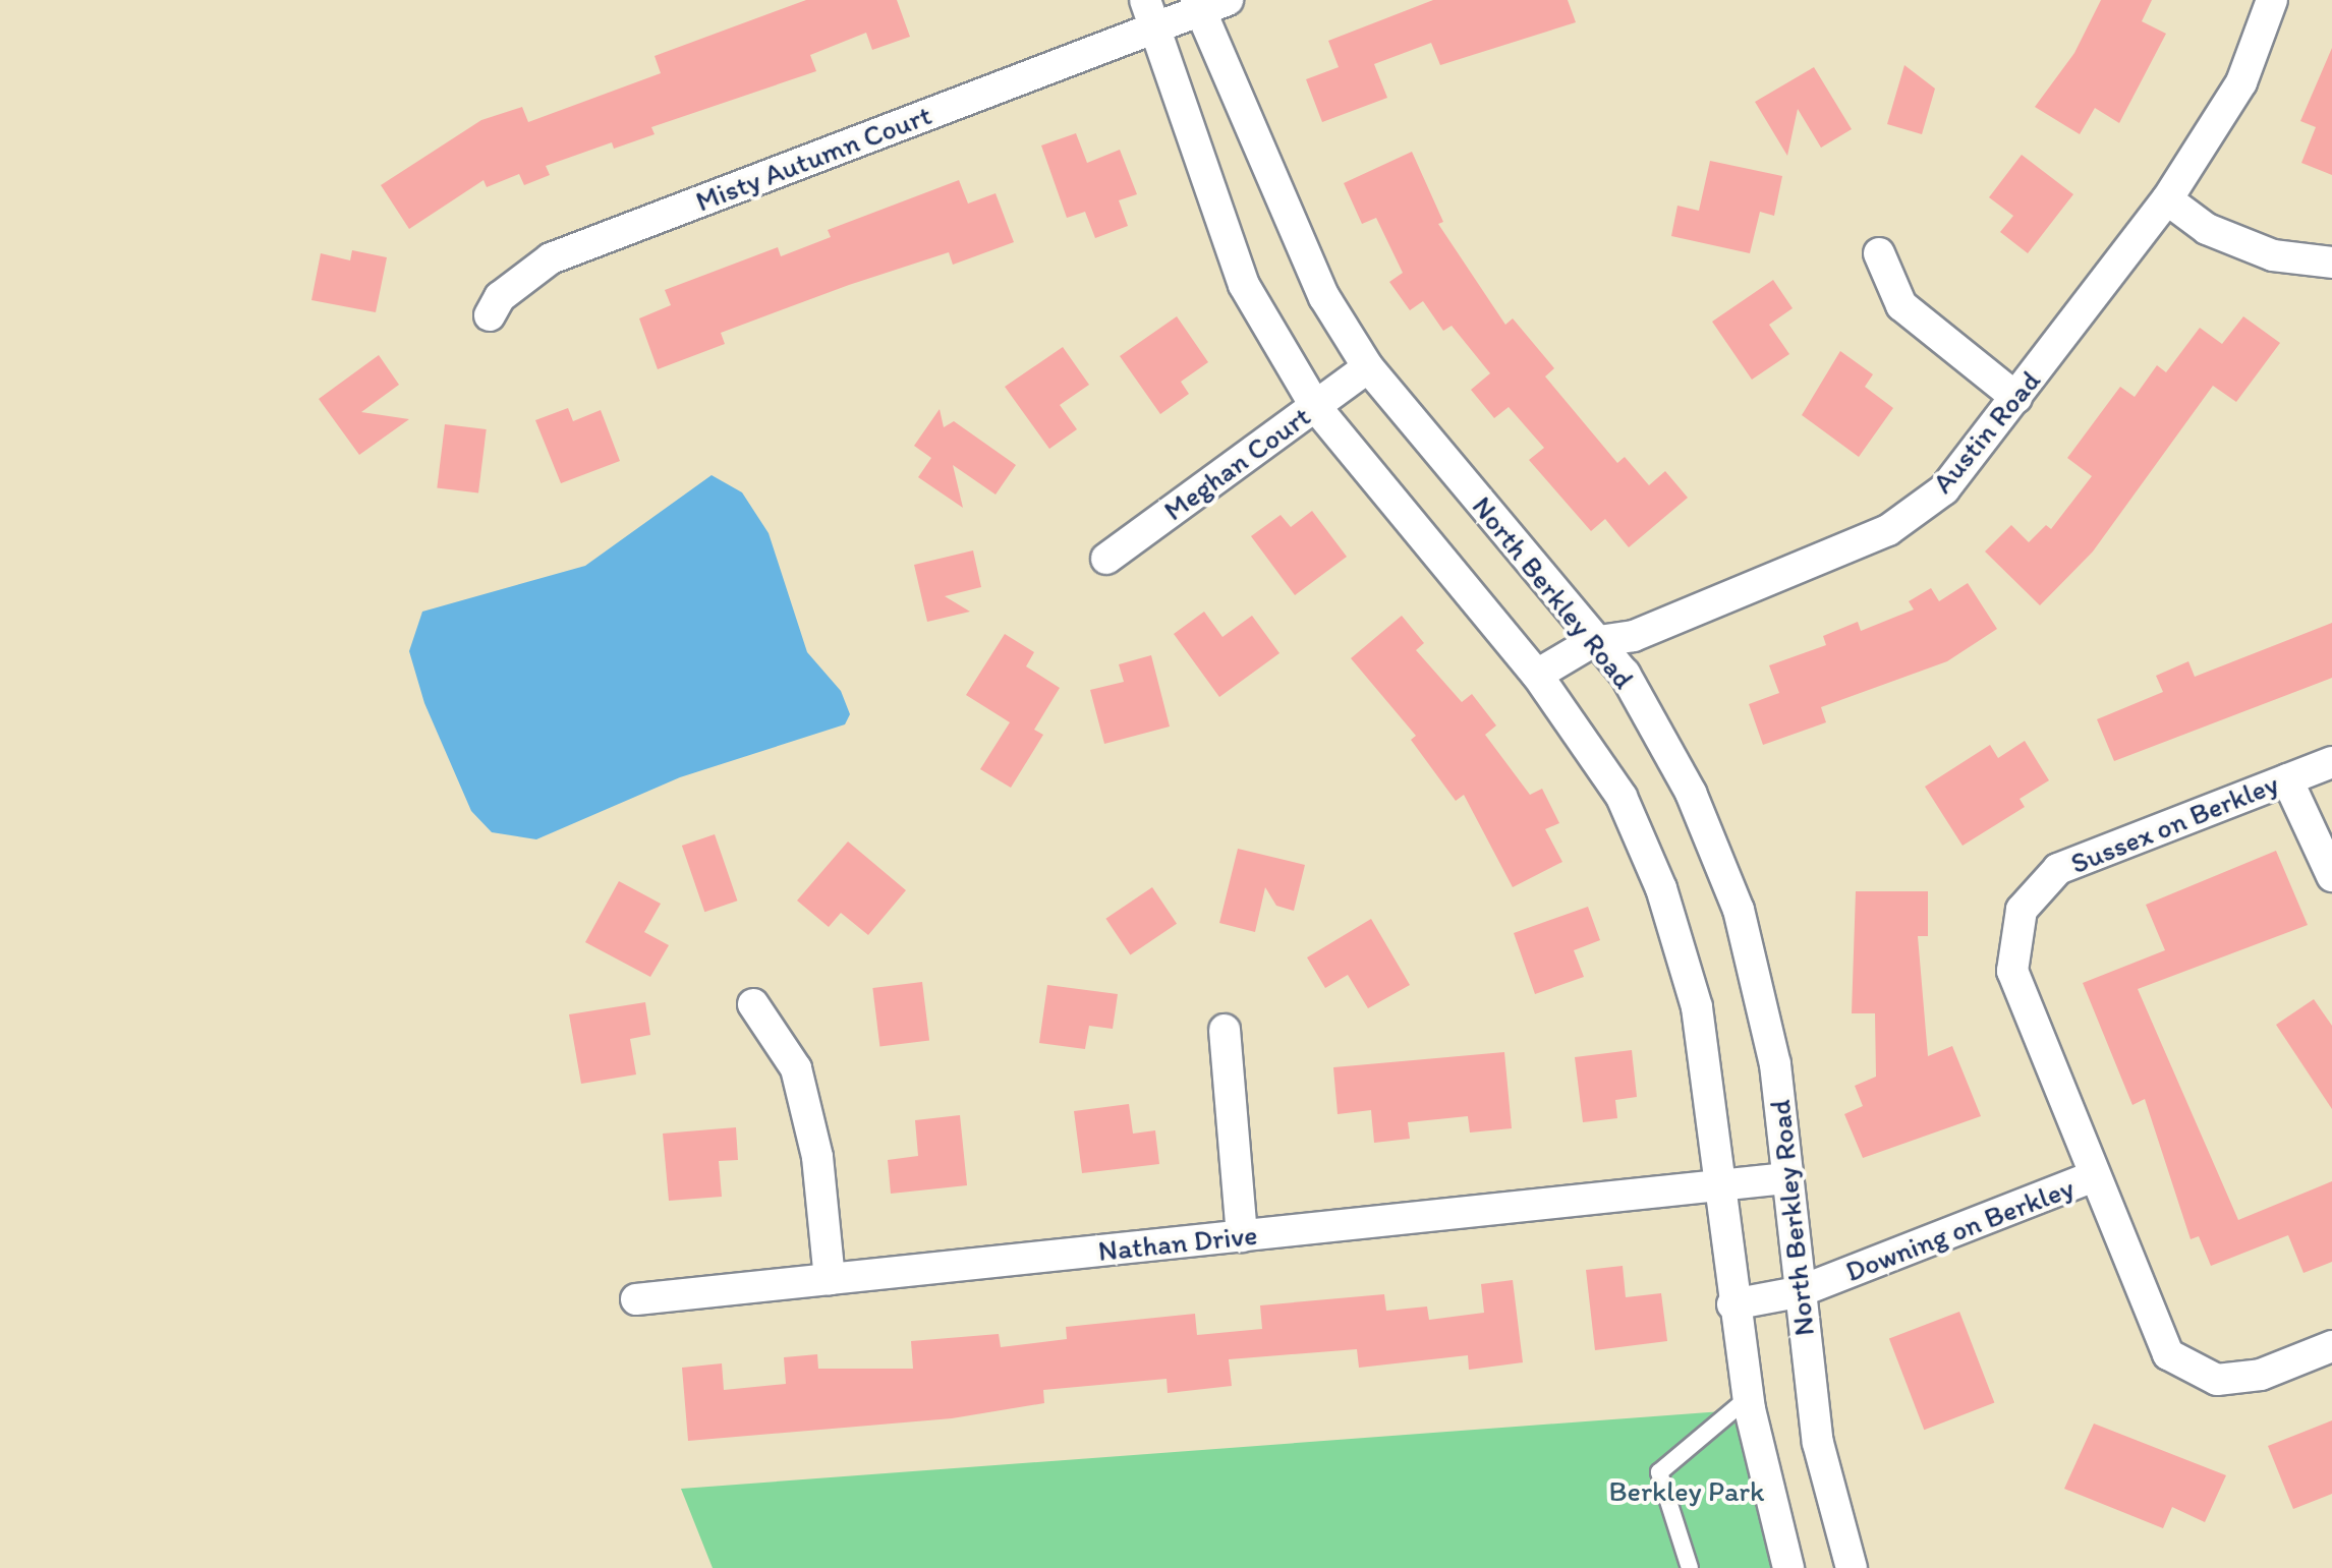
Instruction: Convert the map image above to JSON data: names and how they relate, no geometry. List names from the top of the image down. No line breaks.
{"streets":{"street":["Misty Autumn Court","Austin Road","Meghan Court","North Berkley Road","Sussex on Berkley","Downing on Berkley","Nathan Drive"]},"crossings":[["Misty Autumn Court","North Berkley Road"],["Austin Road","North Berkley Road"],["Meghan Court","North Berkley Road"],["North Berkley Road","Downing on Berkley"],["North Berkley Road","Nathan Drive"],["Sussex on Berkley","Downing on Berkley"]],"parks":["Berkley Park"]}
